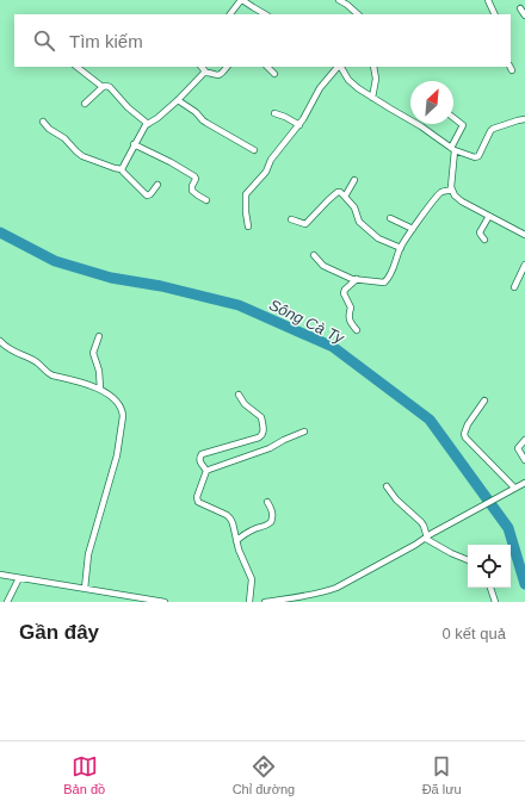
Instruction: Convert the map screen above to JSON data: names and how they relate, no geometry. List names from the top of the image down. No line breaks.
{"water":["Sông Cà Ty"],"north":"top right","page":{"search":"Tìm kiếm","heading":["Gần đây","0 kết quả"],"nav":["Bản đồ","Chỉ đường","Đã lưu"]}}
